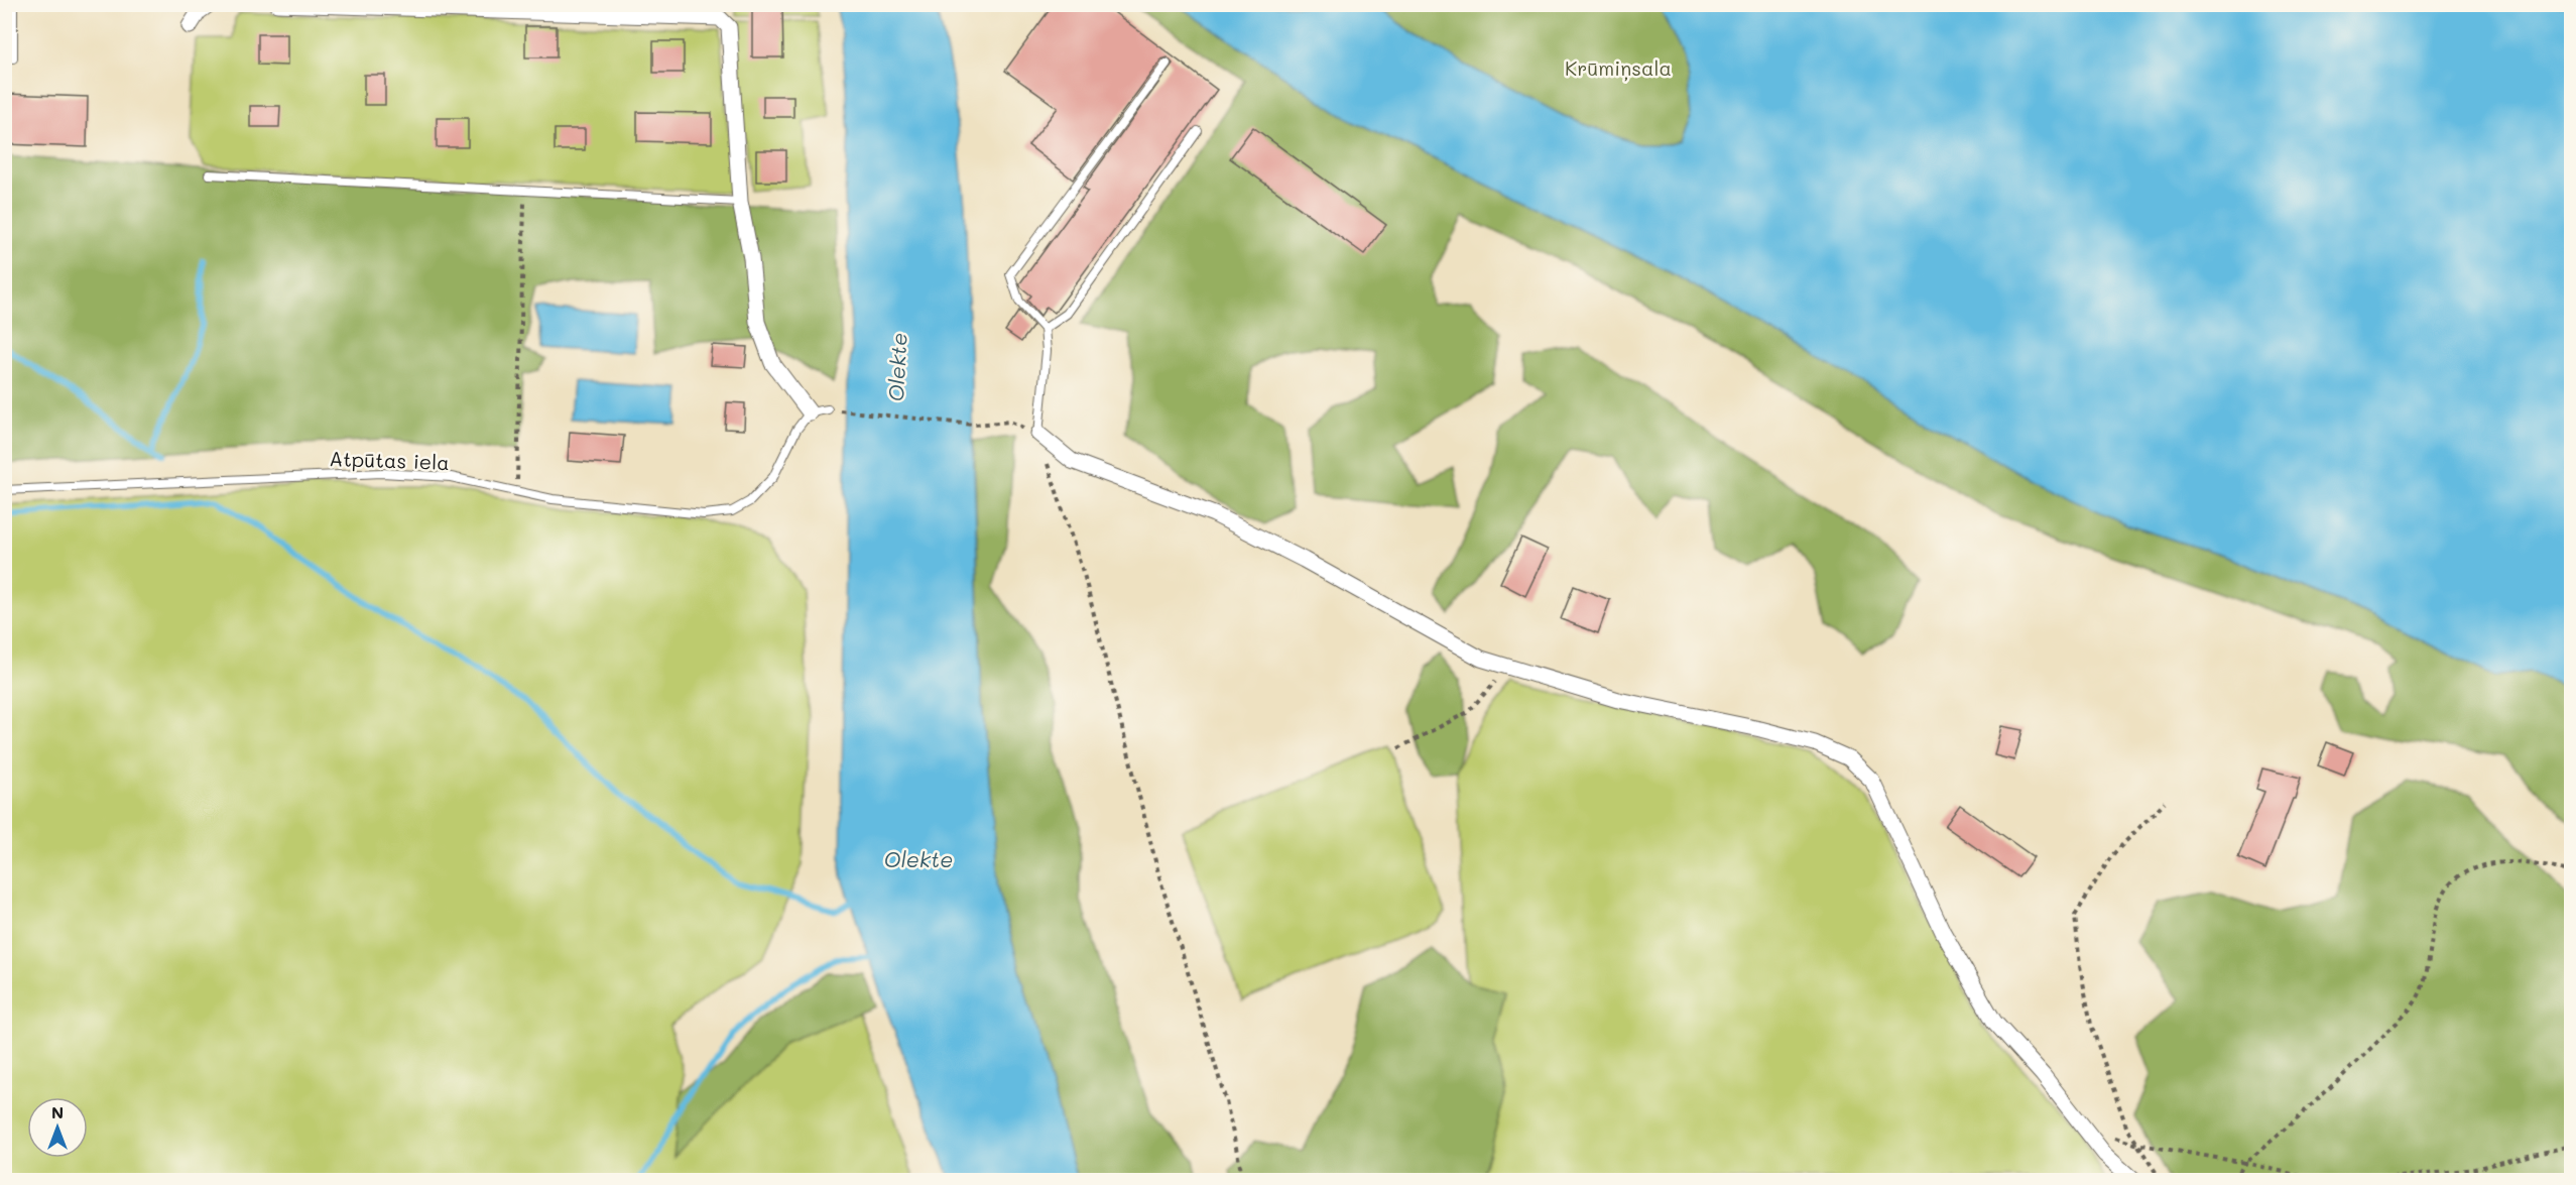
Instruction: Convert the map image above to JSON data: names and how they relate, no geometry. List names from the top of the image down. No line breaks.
{"streets":{"lane":["Atpūtas iela"]},"water":["Olekte"],"parks":["Krūmiņsala"],"north":"top"}
